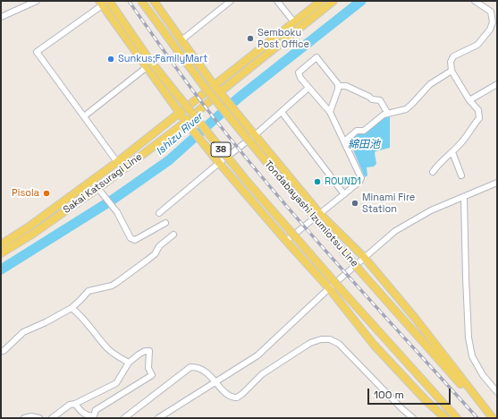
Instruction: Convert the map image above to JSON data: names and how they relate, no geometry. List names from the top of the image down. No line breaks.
{"streets":{"main road":["38","Sakai Katsuragi Line","Tondabayashi Izumiotsu Line"]},"water":["Ishizu River","綿田池"],"places":["Semboku Post Office","Sunkus;FamilyMart","ROUND1","Pisola","Minami Fire Station"],"scale_bar":"100 m"}
